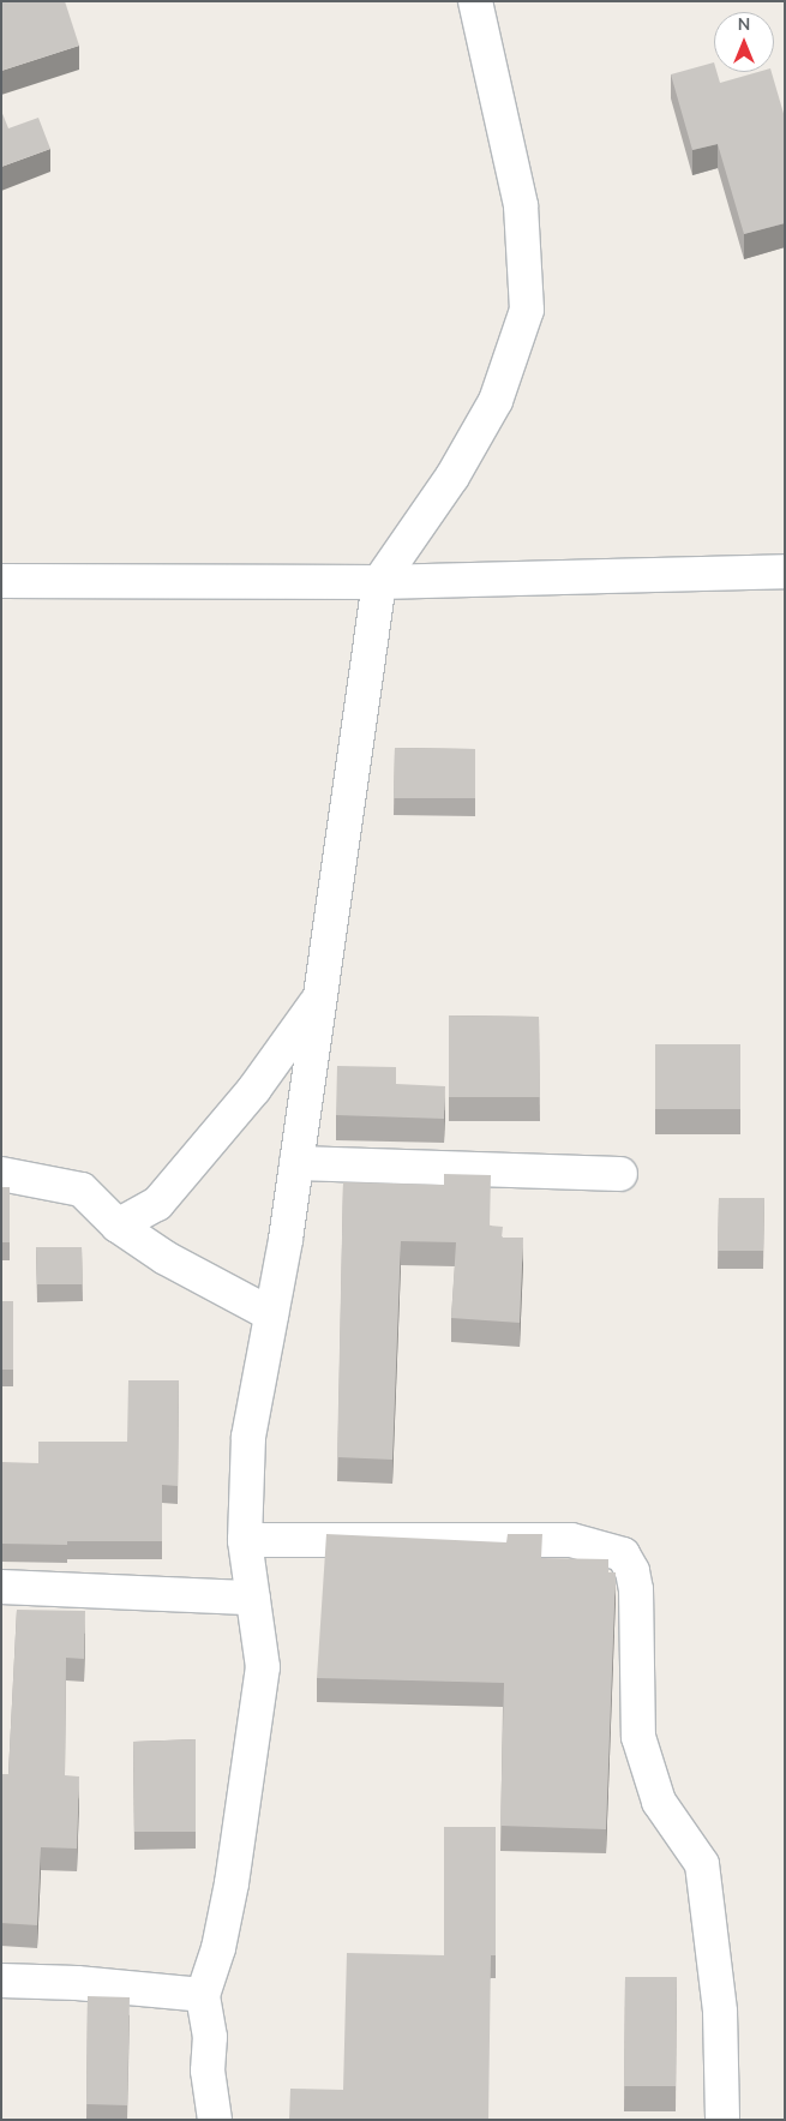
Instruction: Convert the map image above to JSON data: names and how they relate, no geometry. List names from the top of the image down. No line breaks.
{"north":"top"}
